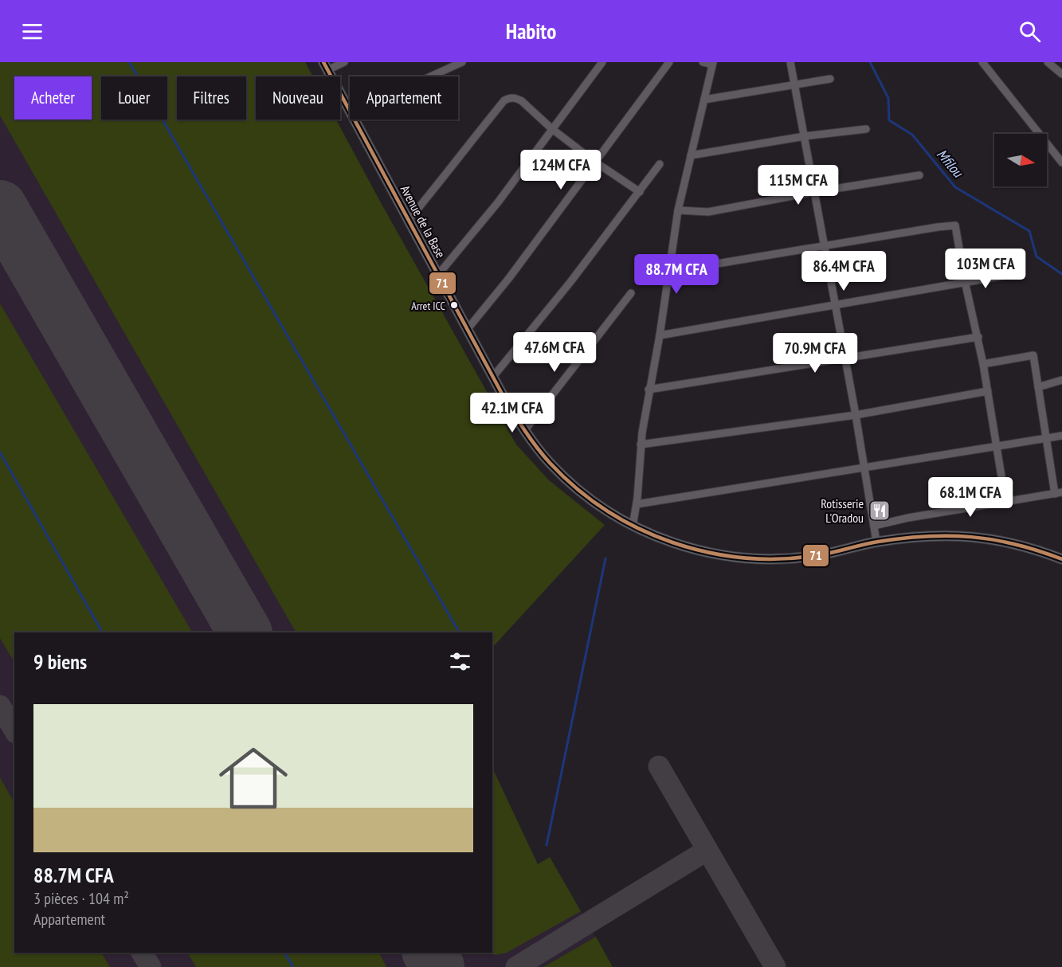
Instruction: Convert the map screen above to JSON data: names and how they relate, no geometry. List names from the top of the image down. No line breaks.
{"streets":{"main road":["Avenue de la Base"]},"water":["Mfilou"],"places":{"other":["Arret ICC"],"restaurant":["Rotisserie L'Oradou"]},"lines":["transit line 71"],"north":"right","page":{"header":"Habito","chip":["Acheter","Louer","Filtres","Nouveau","Appartement"],"price":["124M CFA","115M CFA","103M CFA","86.4M CFA","88.7M CFA","47.6M CFA","70.9M CFA","42.1M CFA","68.1M CFA"],"heading":"9 biens","list":[{"name":"88.7M CFA","note":"3 pièces · 104 m² · Appartement"}]}}
